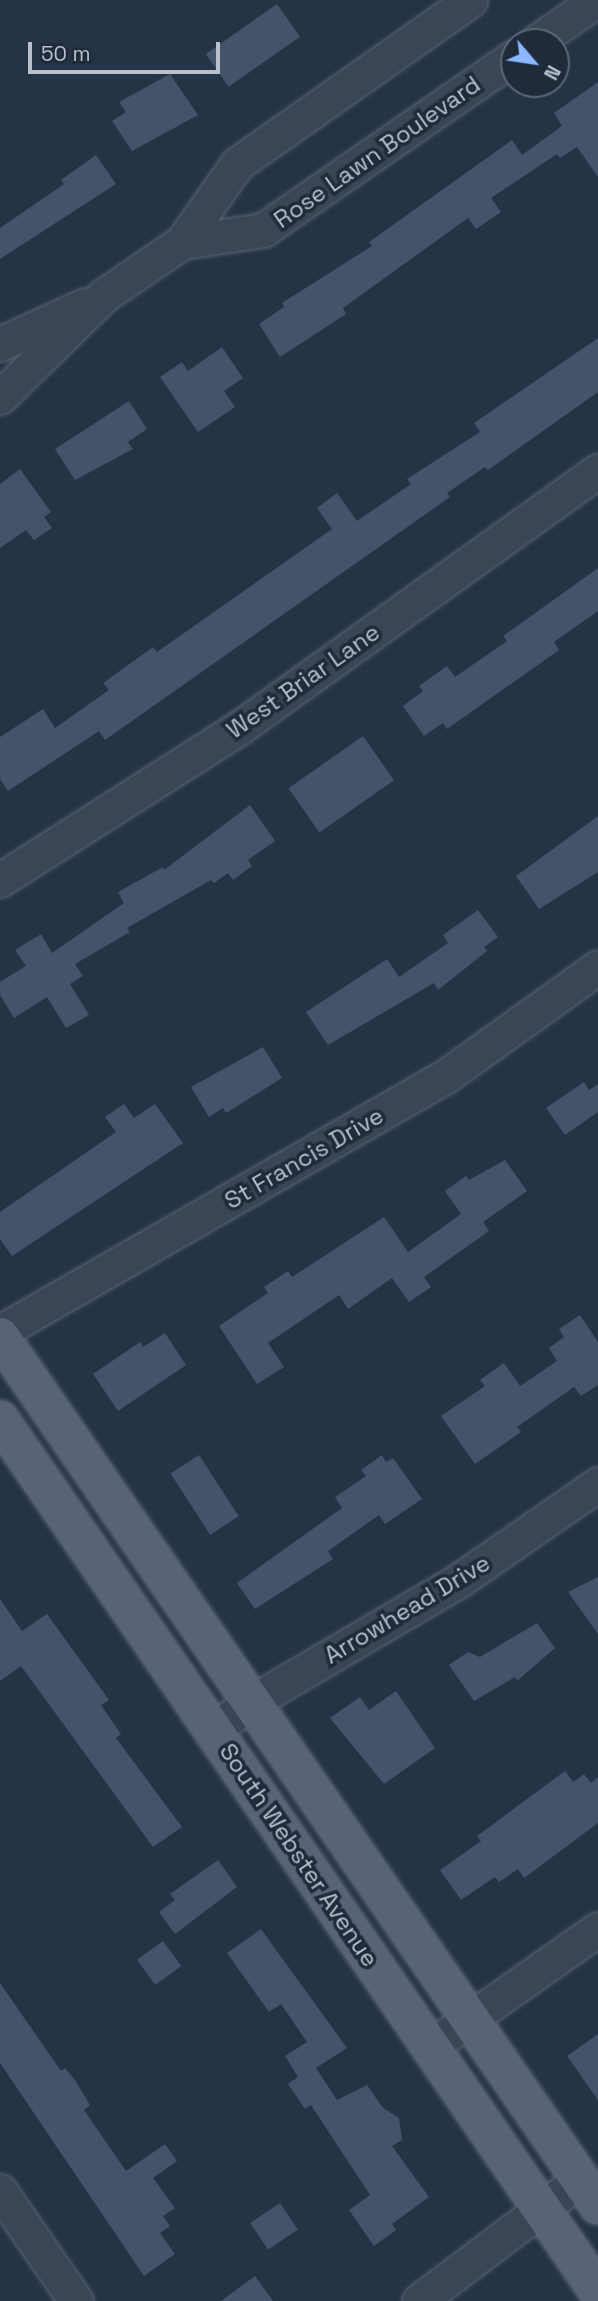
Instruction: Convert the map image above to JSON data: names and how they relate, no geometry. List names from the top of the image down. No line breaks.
{"streets":{"main road":["South Webster Avenue"],"street":["Rose Lawn Boulevard","West Briar Lane","St Francis Drive","Arrowhead Drive"]},"crossings":[["St Francis Drive","South Webster Avenue"],["Arrowhead Drive","South Webster Avenue"]],"scale_bar":"50 m","north":"bottom right"}
